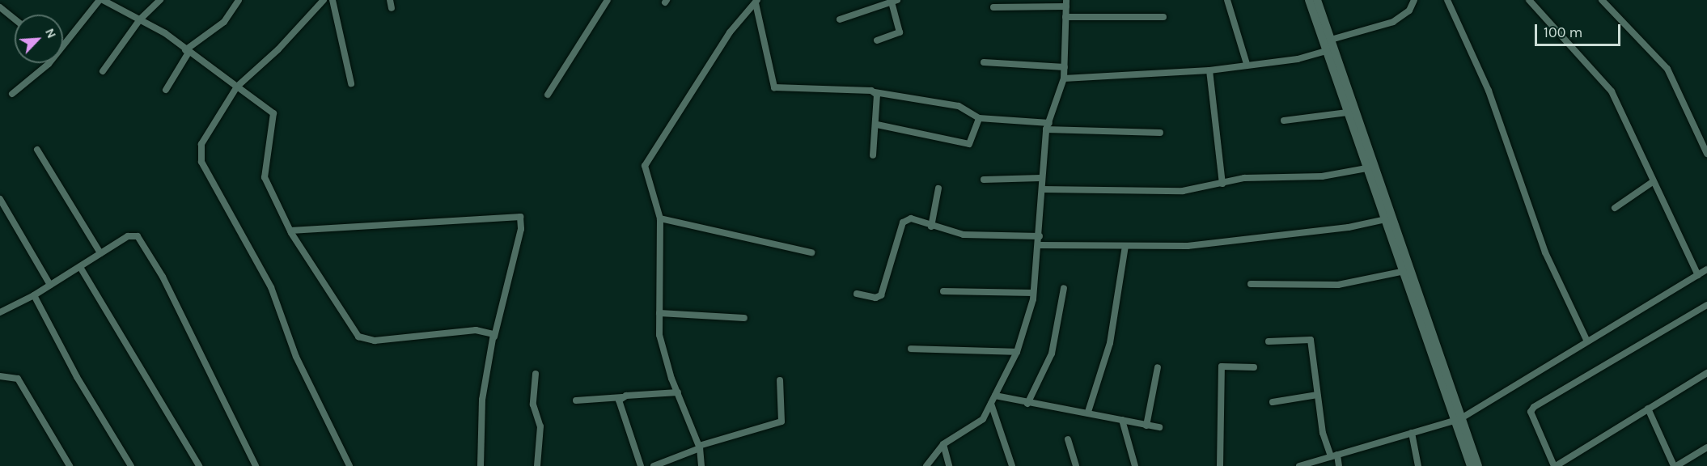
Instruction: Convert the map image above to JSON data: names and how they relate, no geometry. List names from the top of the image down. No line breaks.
{"scale_bar":"100 m","north":"top right"}
